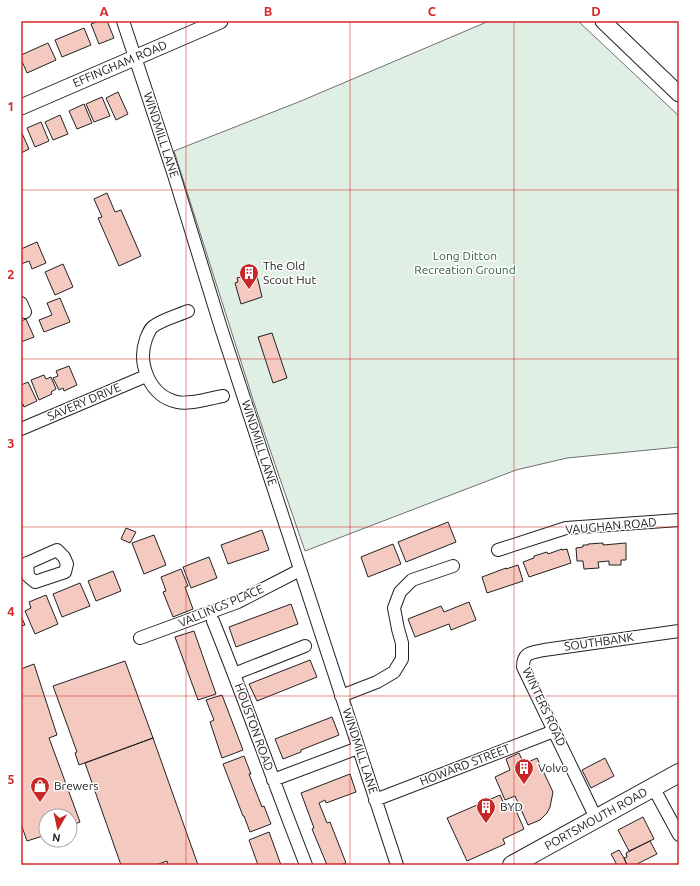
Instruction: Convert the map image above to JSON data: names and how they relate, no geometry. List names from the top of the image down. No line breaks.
{"streets":{"main road":["PORTSMOUTH ROAD"],"street":["EFFINGHAM ROAD","WINDMILL LANE","SAVERY DRIVE","VAUGHAN ROAD","VALLINGS PLACE","SOUTHBANK","WINTERS ROAD","HOUSTON ROAD","HOWARD STREET"]},"crossings":[["EFFINGHAM ROAD","WINDMILL LANE"],["WINDMILL LANE","VALLINGS PLACE"],["WINDMILL LANE","HOUSTON ROAD"],["WINDMILL LANE","HOWARD STREET"],["SOUTHBANK","WINTERS ROAD"],["WINTERS ROAD","HOWARD STREET"],["WINTERS ROAD","PORTSMOUTH ROAD"]],"parks":["Long Ditton Recreation Ground"],"places":{"building":["The Old Scout Hut","Volvo","BYD"],"shop":["Brewers"]},"north":"bottom","grid":{"columns":["A","B","C","D"],"rows":["1","2","3","4","5"]}}
